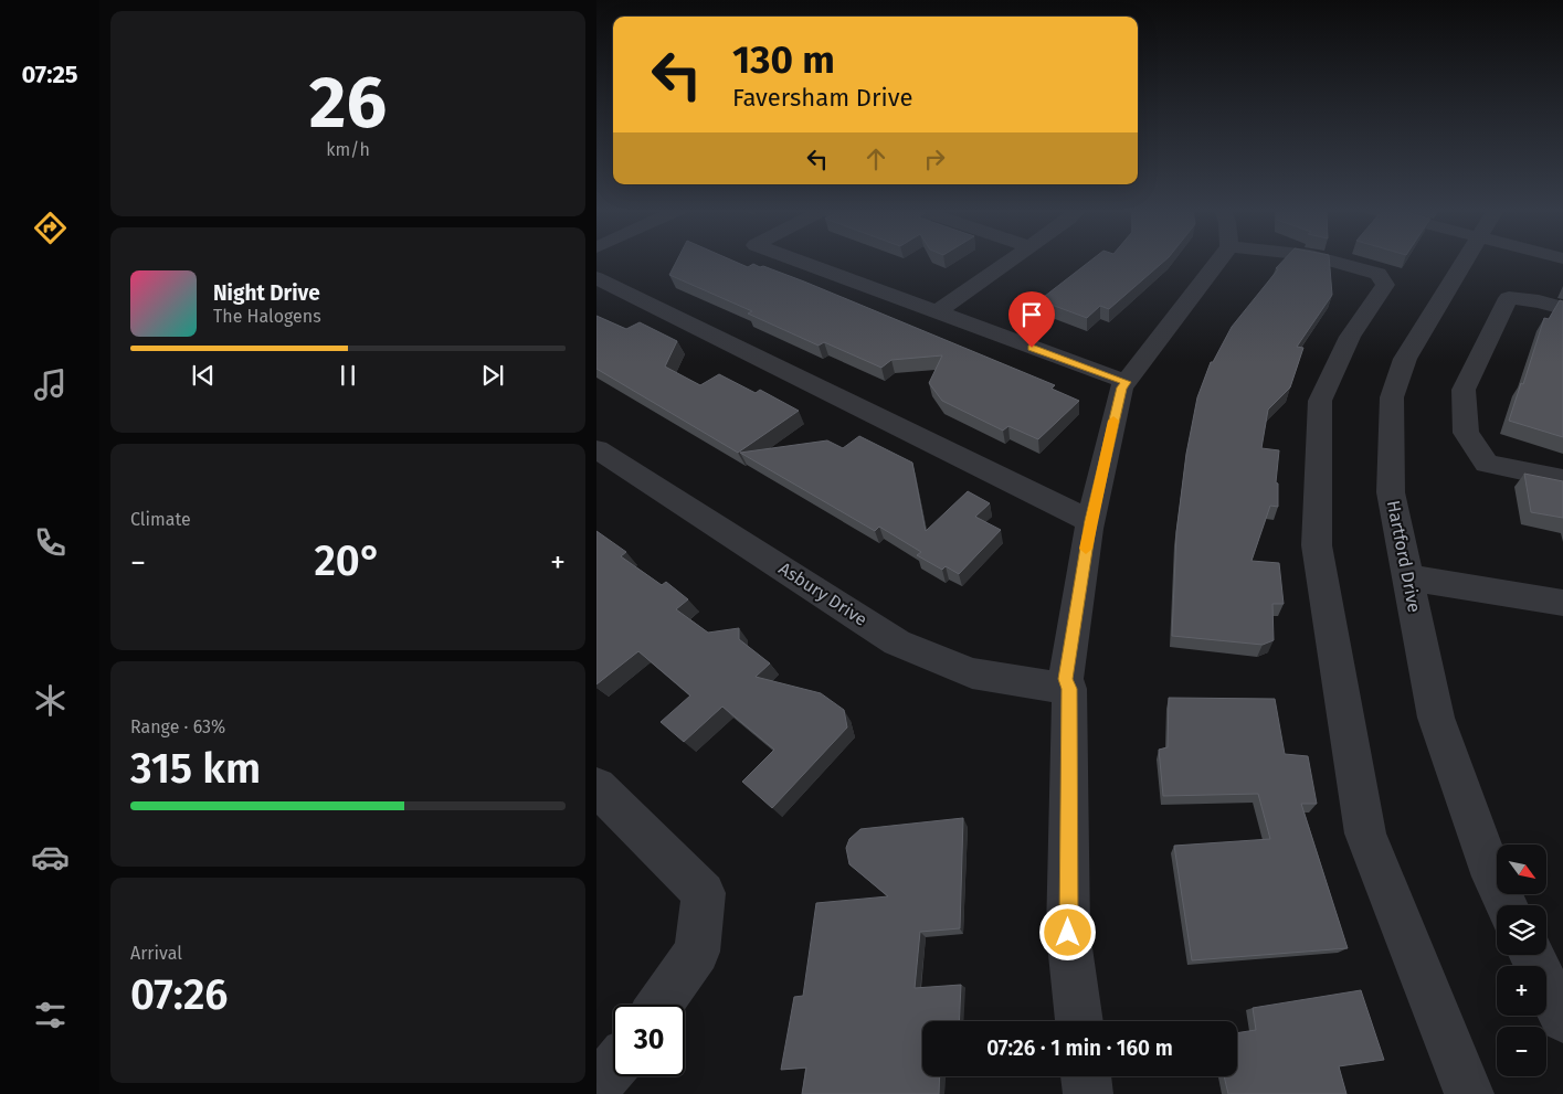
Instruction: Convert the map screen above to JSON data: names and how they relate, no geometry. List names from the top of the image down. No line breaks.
{"streets":{"street":["Hartford Drive","Asbury Drive"]},"north":"bottom right","page":{"tabs":"07:25","tile":[["26","km/h"],"Climate",["Range · 63%","315 km"],["Arrival","07:26"]],"turn":["130 m","Faversham Drive"],"song":["Night Drive","The Halogens"],"heat":["−","20°","+"],"map_buttons":["+","−"],"limit":"30","trip":"07:26 · 1 min · 160 m"}}
